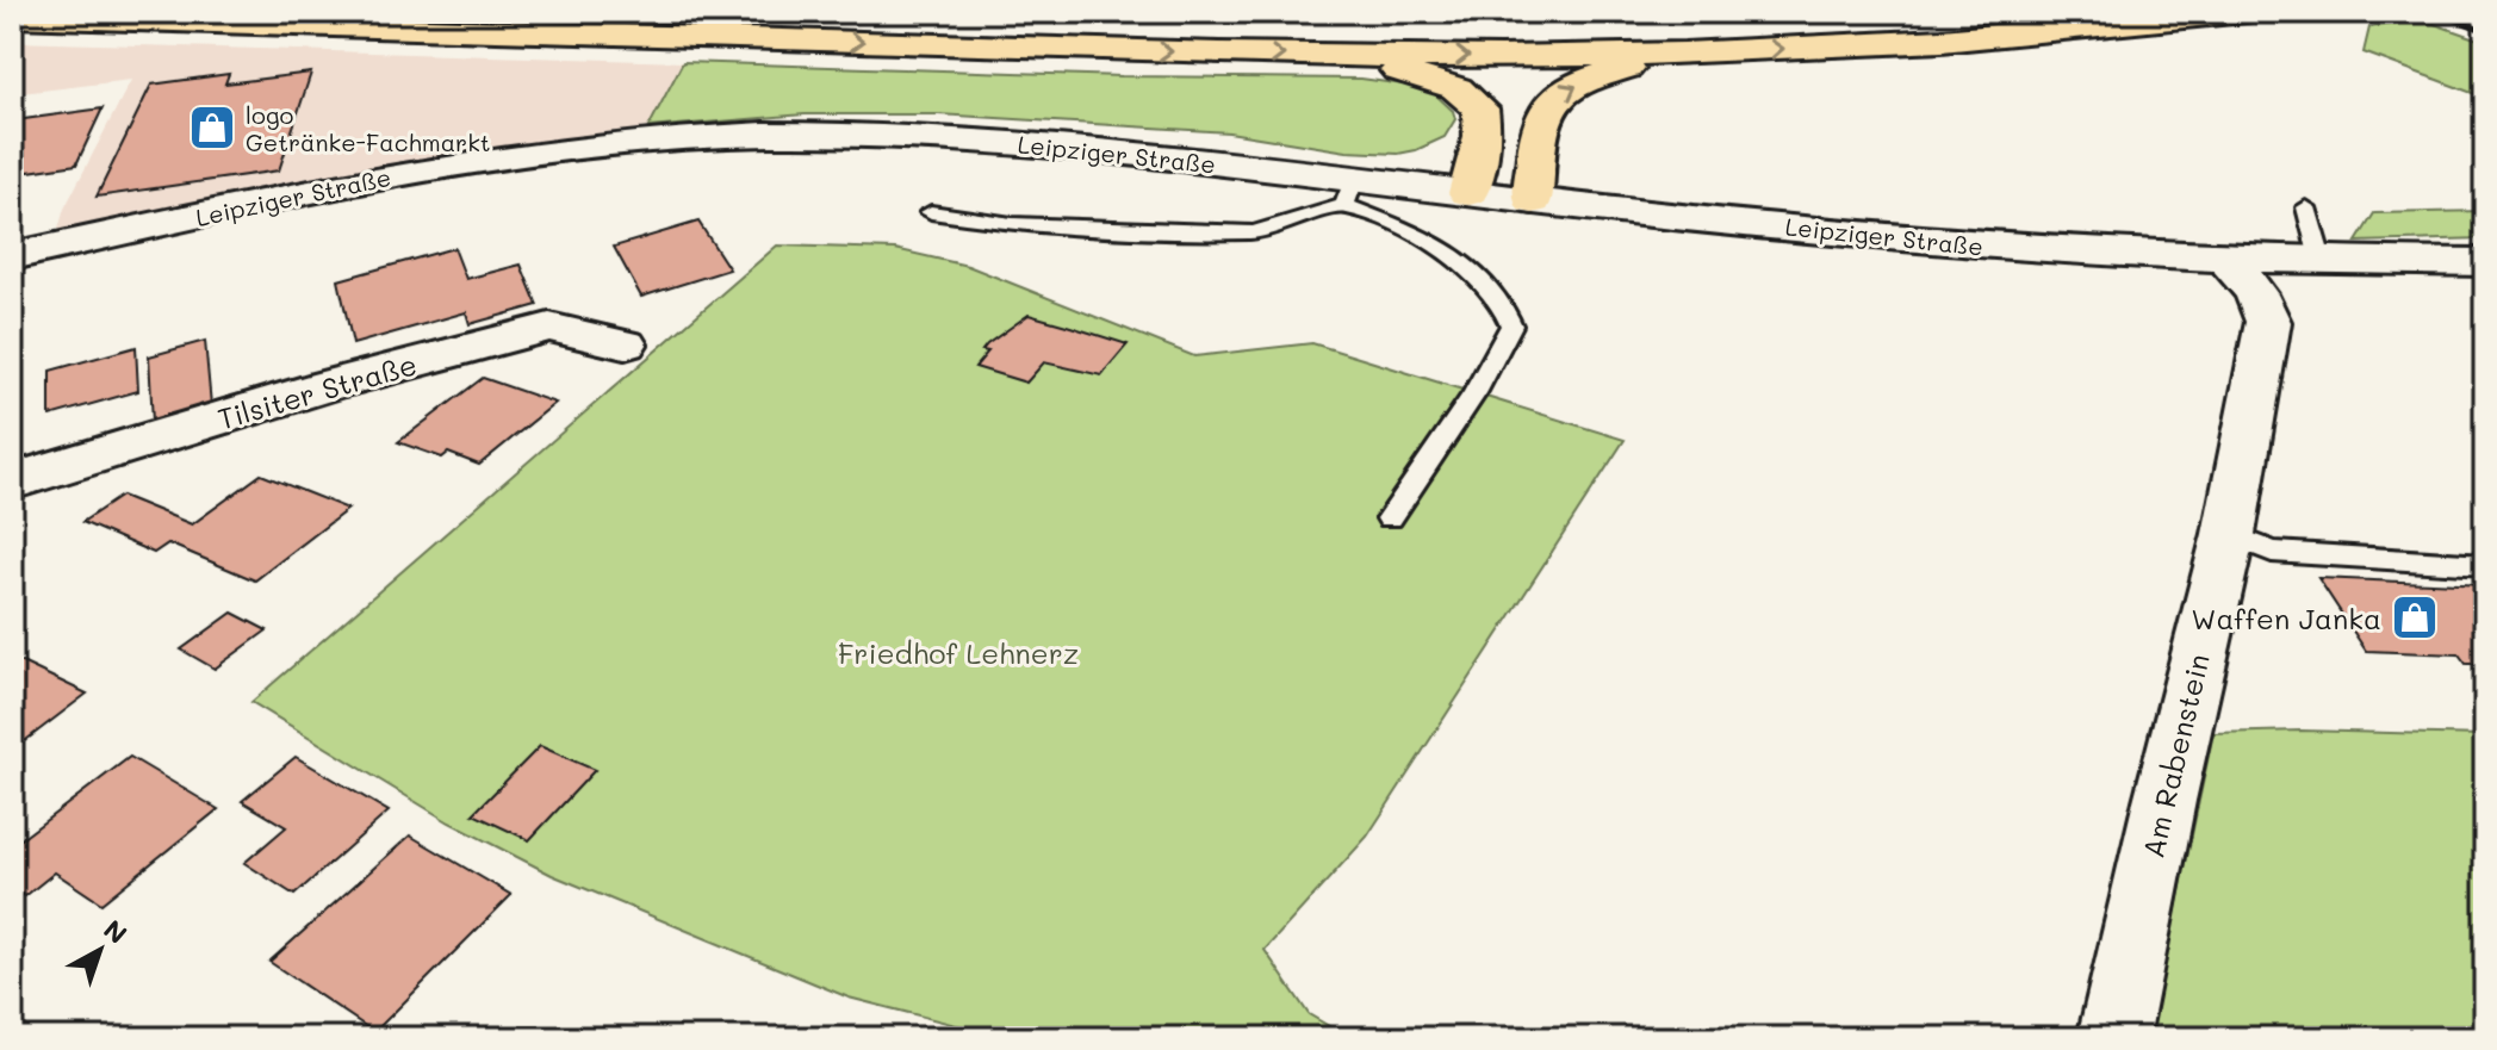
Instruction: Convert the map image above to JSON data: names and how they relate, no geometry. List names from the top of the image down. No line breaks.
{"streets":{"main road":["Leipziger Straße","Tilsiter Straße","Am Rabenstein"]},"crossings":[["Leipziger Straße","Am Rabenstein"]],"parks":["Friedhof Lehnerz"],"places":{"shop":["logo Getränke-Fachmarkt","Waffen Janka"]},"north":"top right"}
